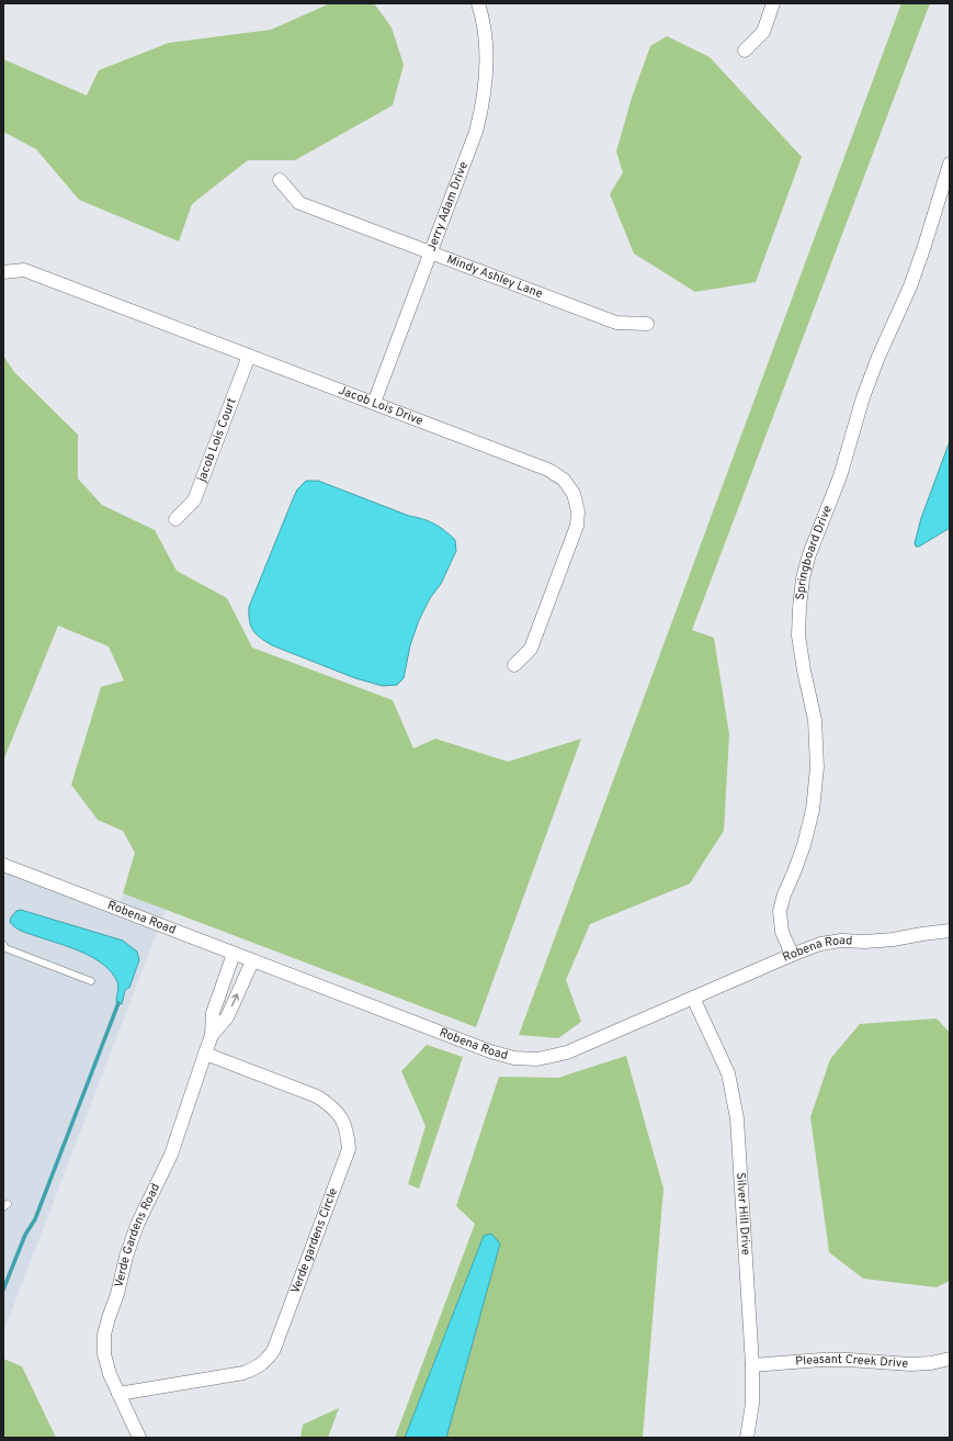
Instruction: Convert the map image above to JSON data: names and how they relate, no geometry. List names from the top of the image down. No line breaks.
{"streets":{"street":["Jerry Adam Drive","Mindy Ashley Lane","Jacob Lois Drive","jacob Lois Court","Springboard Drive","Robena Road","Silver Hill Drive","Verde Gardens Road","Verde gardens Circle","Pleasant Creek Drive"]},"crossings":[["Jerry Adam Drive","Mindy Ashley Lane"],["Jerry Adam Drive","Jacob Lois Drive"],["Jacob Lois Drive","jacob Lois Court"],["Springboard Drive","Robena Road"],["Robena Road","Silver Hill Drive"],["Robena Road","Verde Gardens Road"],["Silver Hill Drive","Pleasant Creek Drive"],["Verde Gardens Road","Verde gardens Circle"]]}
